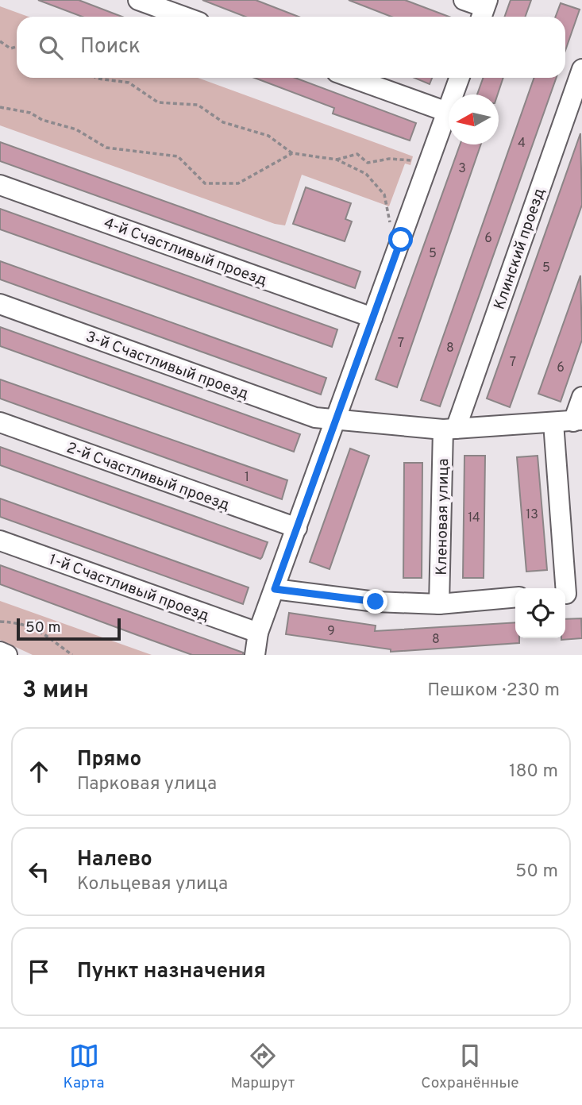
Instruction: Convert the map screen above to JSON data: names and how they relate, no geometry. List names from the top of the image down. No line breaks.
{"streets":{"street":["Клинский проезд","4-й Счастливый проезд","3-й Счастливый проезд","2-й Счастливый проезд","Кленовая улица","1-й Счастливый проезд"]},"crossings":[["Клинский проезд","Кленовая улица"]],"house_numbers":["4","3","6","5","5","7","8","7","6","1","13","14","9","8"],"scale_bar":"50 m","north":"left","page":{"search":"Поиск","scale":"50 m","heading":["3 мин","Пешком · 230 m"],"list":[["Прямо","Парковая улица","180 m"],["Налево","Кольцевая улица","50 m"],"Пункт назначения"],"nav":["Карта","Маршрут","Сохранённые"]}}
